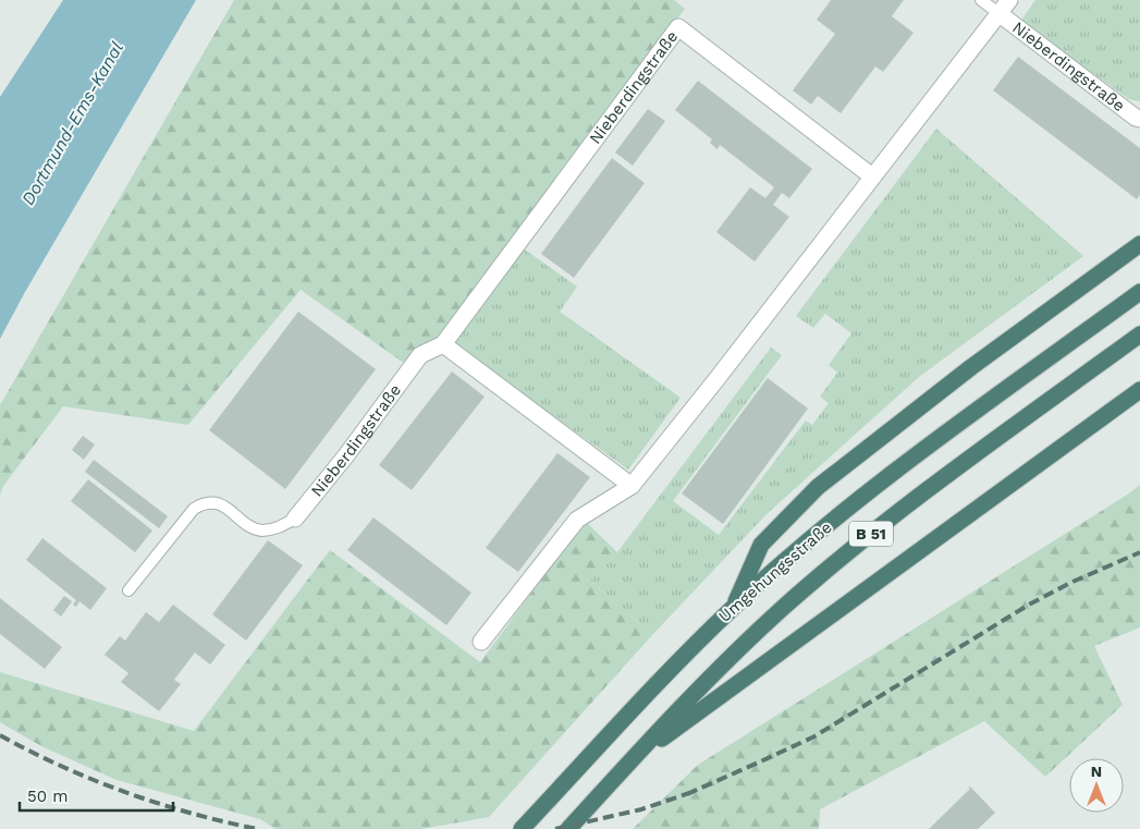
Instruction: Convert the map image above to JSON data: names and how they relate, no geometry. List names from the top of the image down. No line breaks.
{"streets":{"highway":["B 51","Umgehungsstraße"],"street":["Nieberdingstraße"]},"crossings":[["B 51","Umgehungsstraße"]],"water":["Dortmund-Ems-Kanal"],"scale_bar":"50 m","north":"top"}
